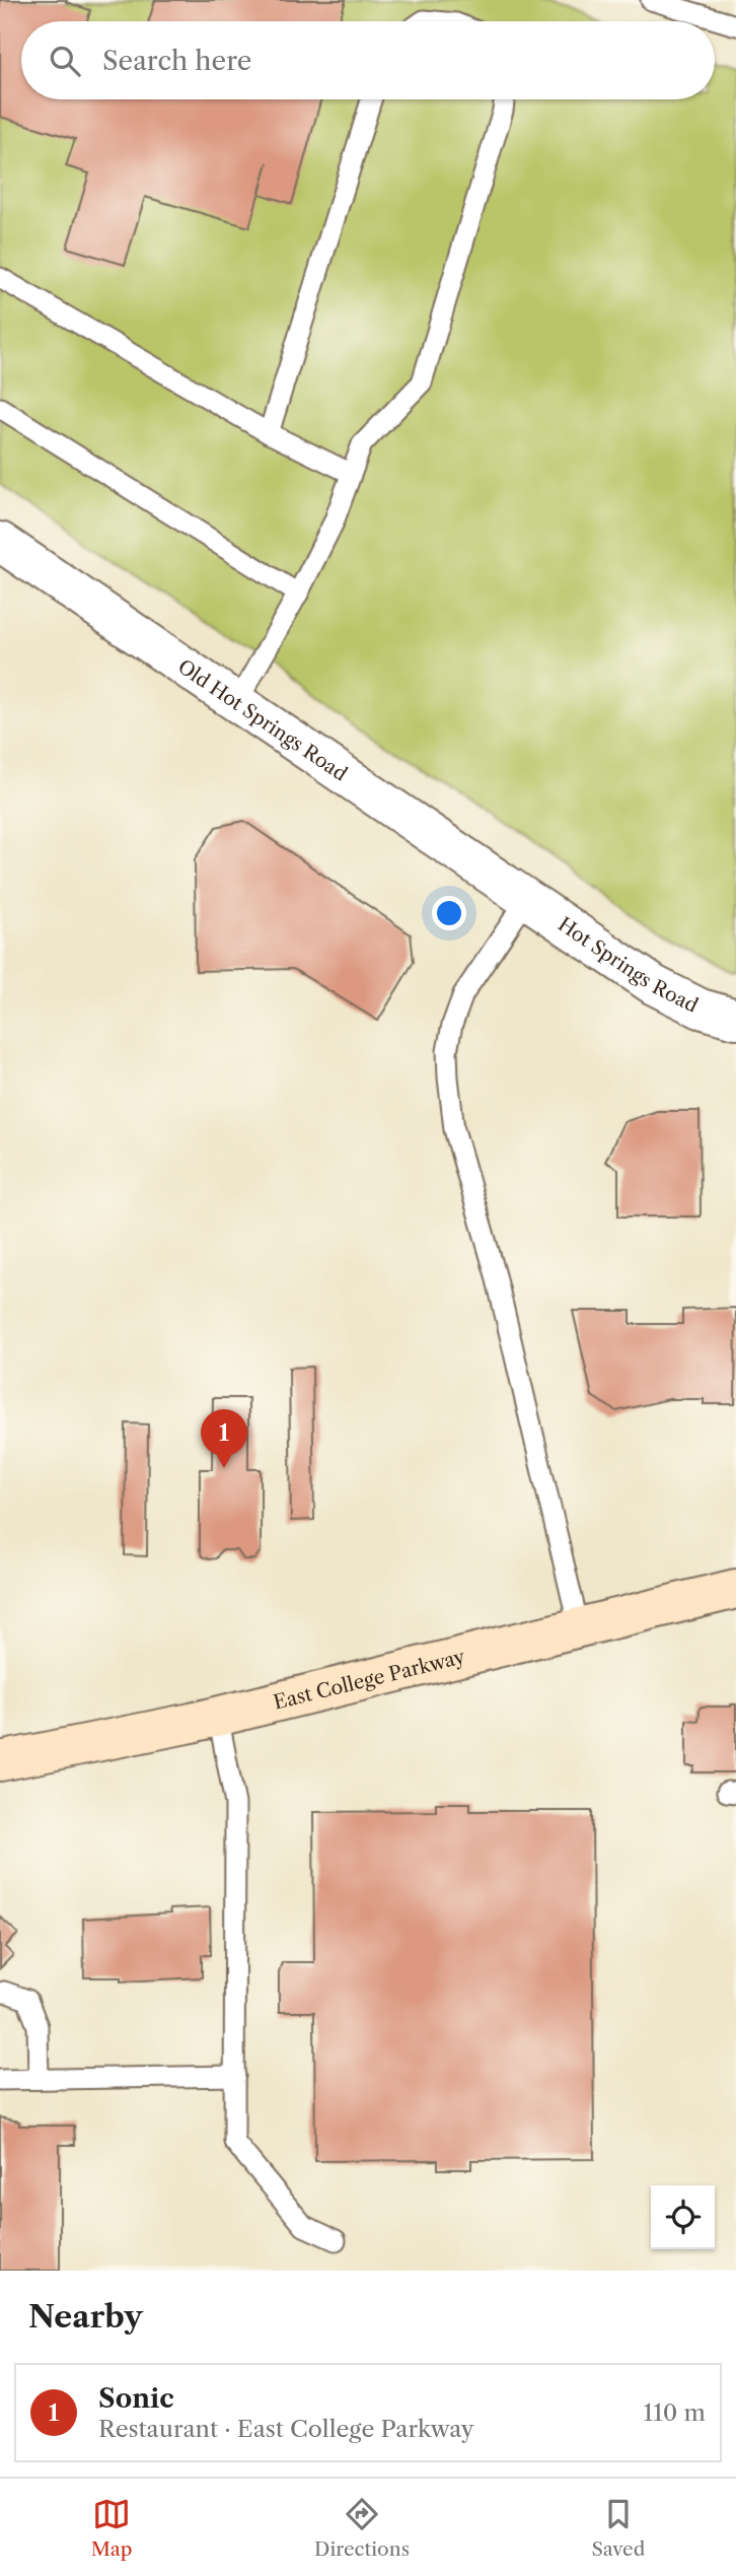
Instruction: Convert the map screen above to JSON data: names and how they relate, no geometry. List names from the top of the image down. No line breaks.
{"streets":{"main road":["East College Parkway"],"street":["Old Hot Springs Road","Hot Springs Road"]},"crossings":[["Old Hot Springs Road","Hot Springs Road"]],"page":{"search":"Search here","pins":"1","heading":"Nearby","list":[{"mark":"1","name":"Sonic","note":"Restaurant · East College Parkway","value":"110 m"}],"nav":["Map","Directions","Saved"]}}
